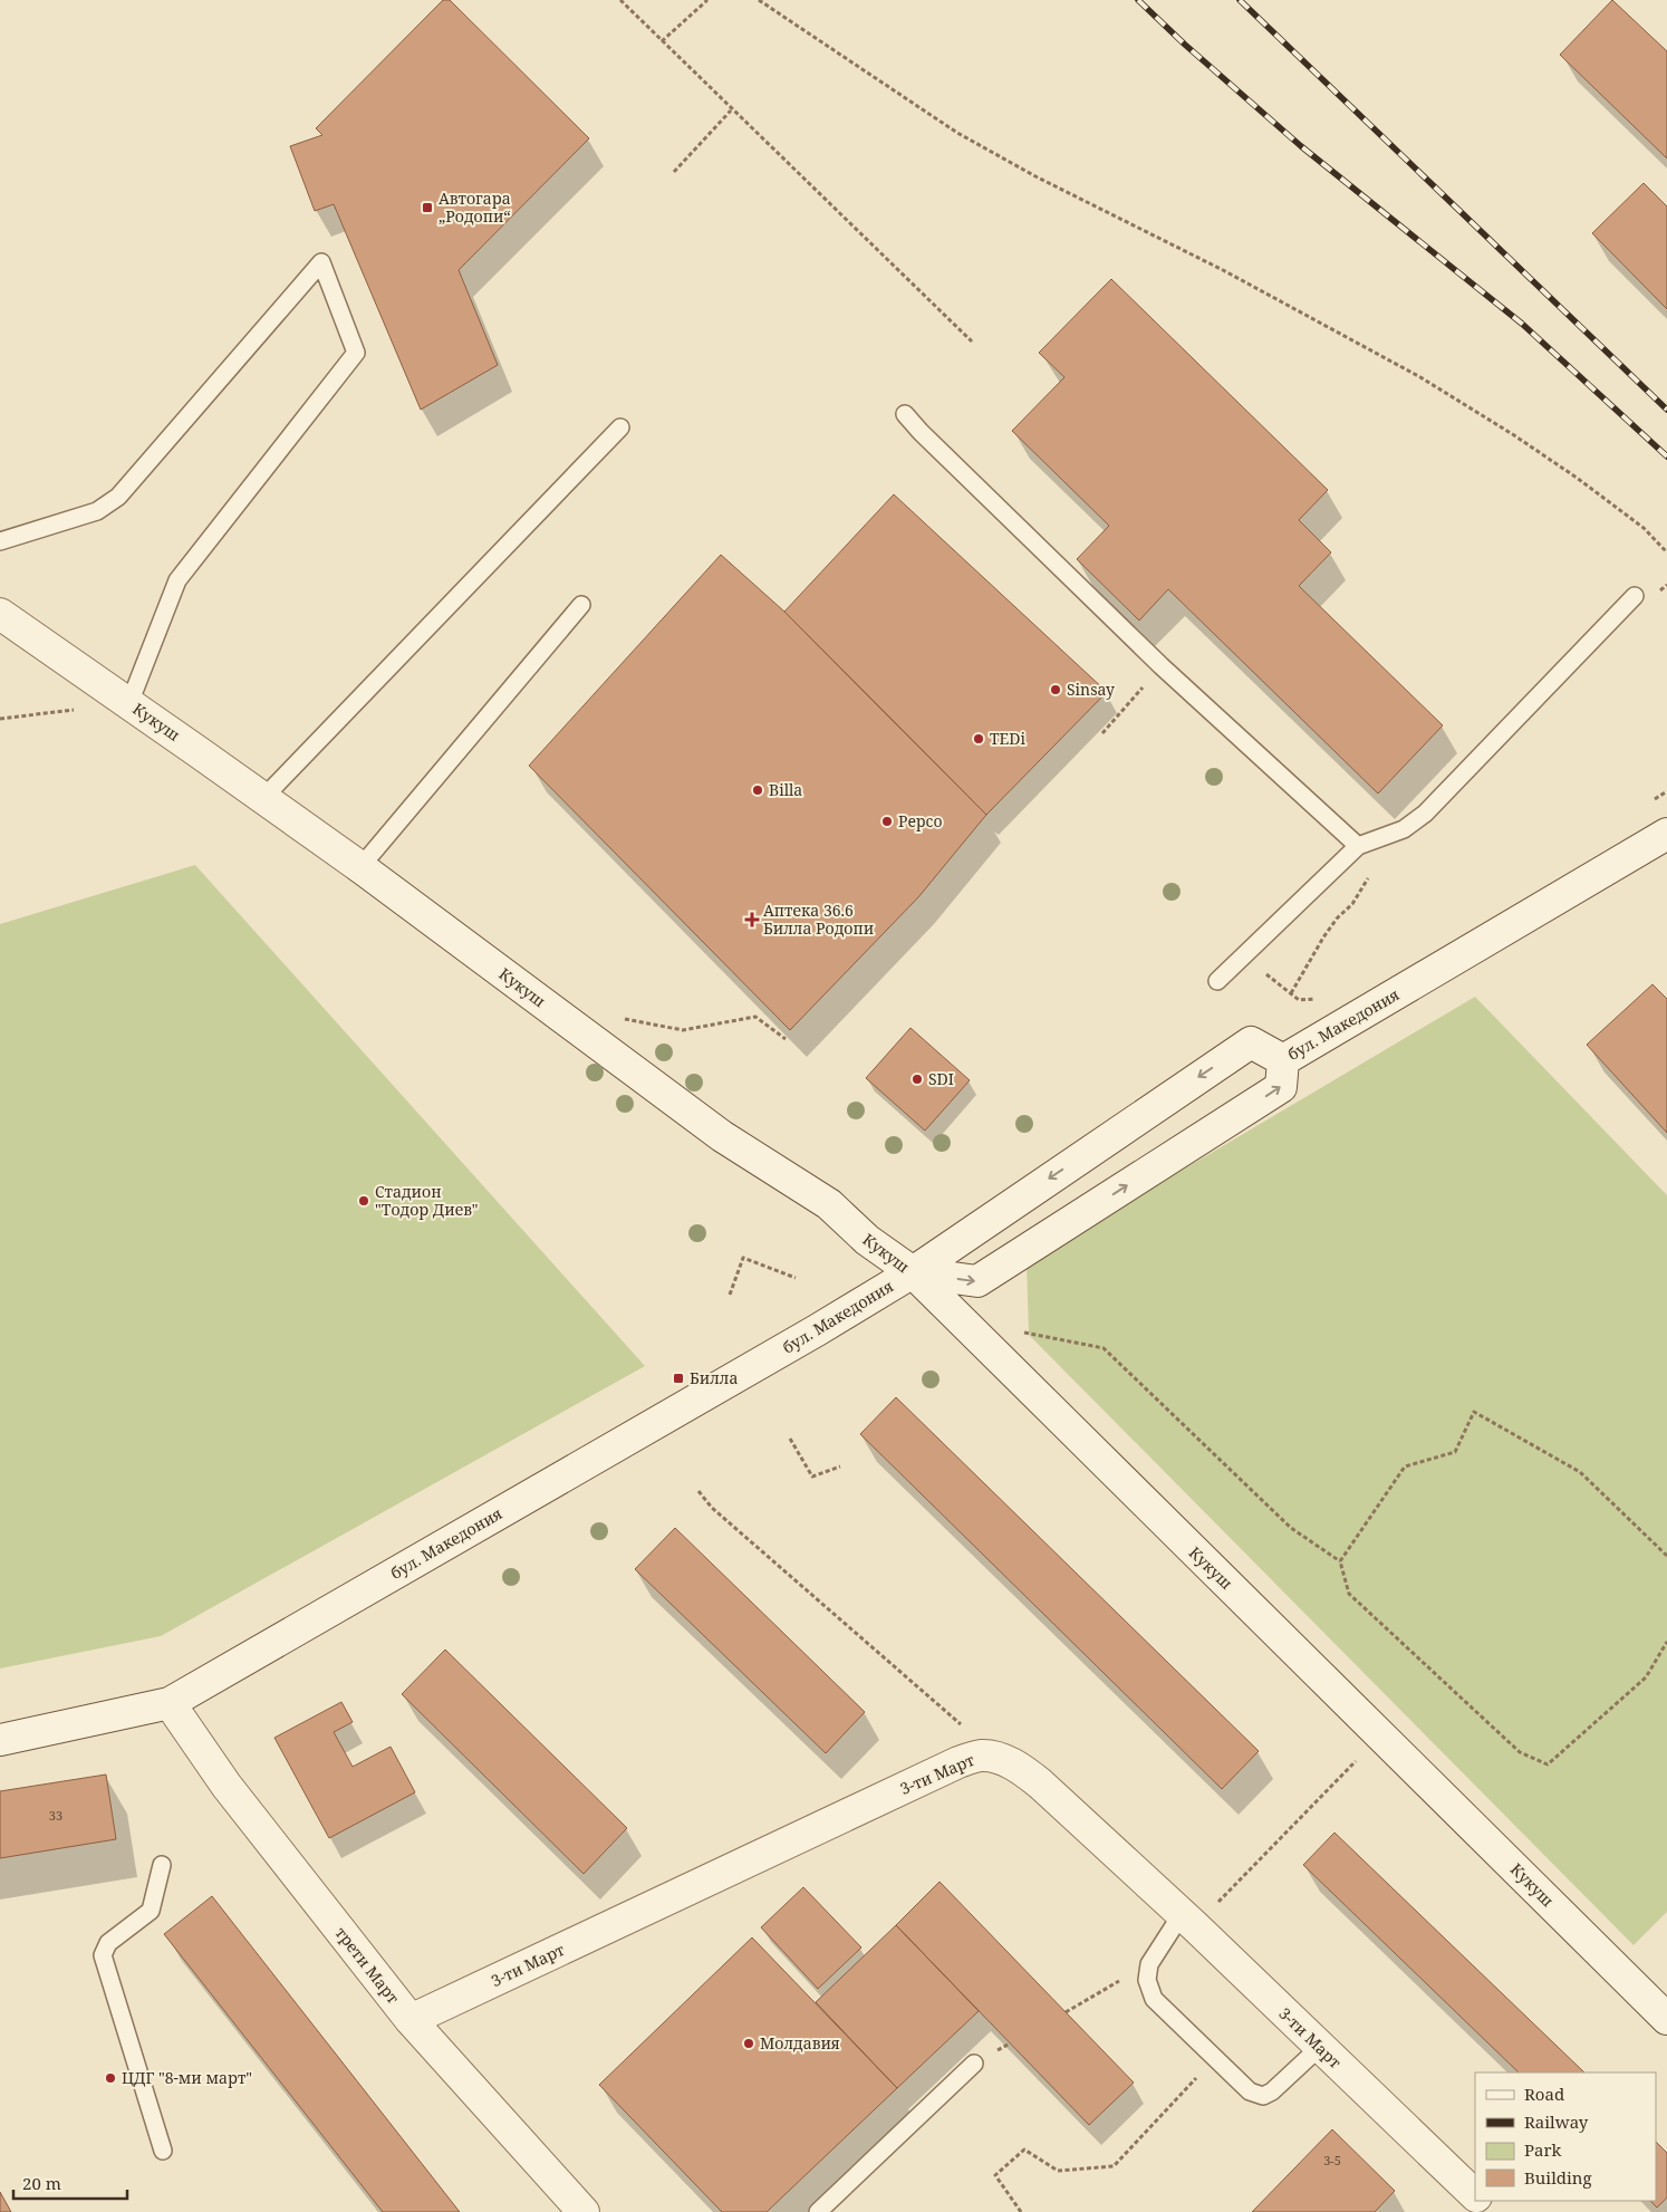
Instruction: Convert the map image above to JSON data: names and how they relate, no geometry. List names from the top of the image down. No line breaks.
{"streets":{"street":["Кукуш","бул. Македония","3-ти Март","трети Март"]},"crossings":[["Кукуш","бул. Македония"],["бул. Македония","трети Март"],["3-ти Март","трети Март"]],"places":{"transit":["Автогара „Родопи“","Билла"],"other":["Sinsay","TEDi","Billa","Pepco","SDI","Стадион \"Тодор Диев\"","Молдавия","ЦДГ \"8-ми март\""],"health":["Аптека 36.6 Билла Родопи"]},"house_numbers":["33","3-5"],"legend":["Road","Railway","Park","Building"],"scale_bar":"20 m"}
